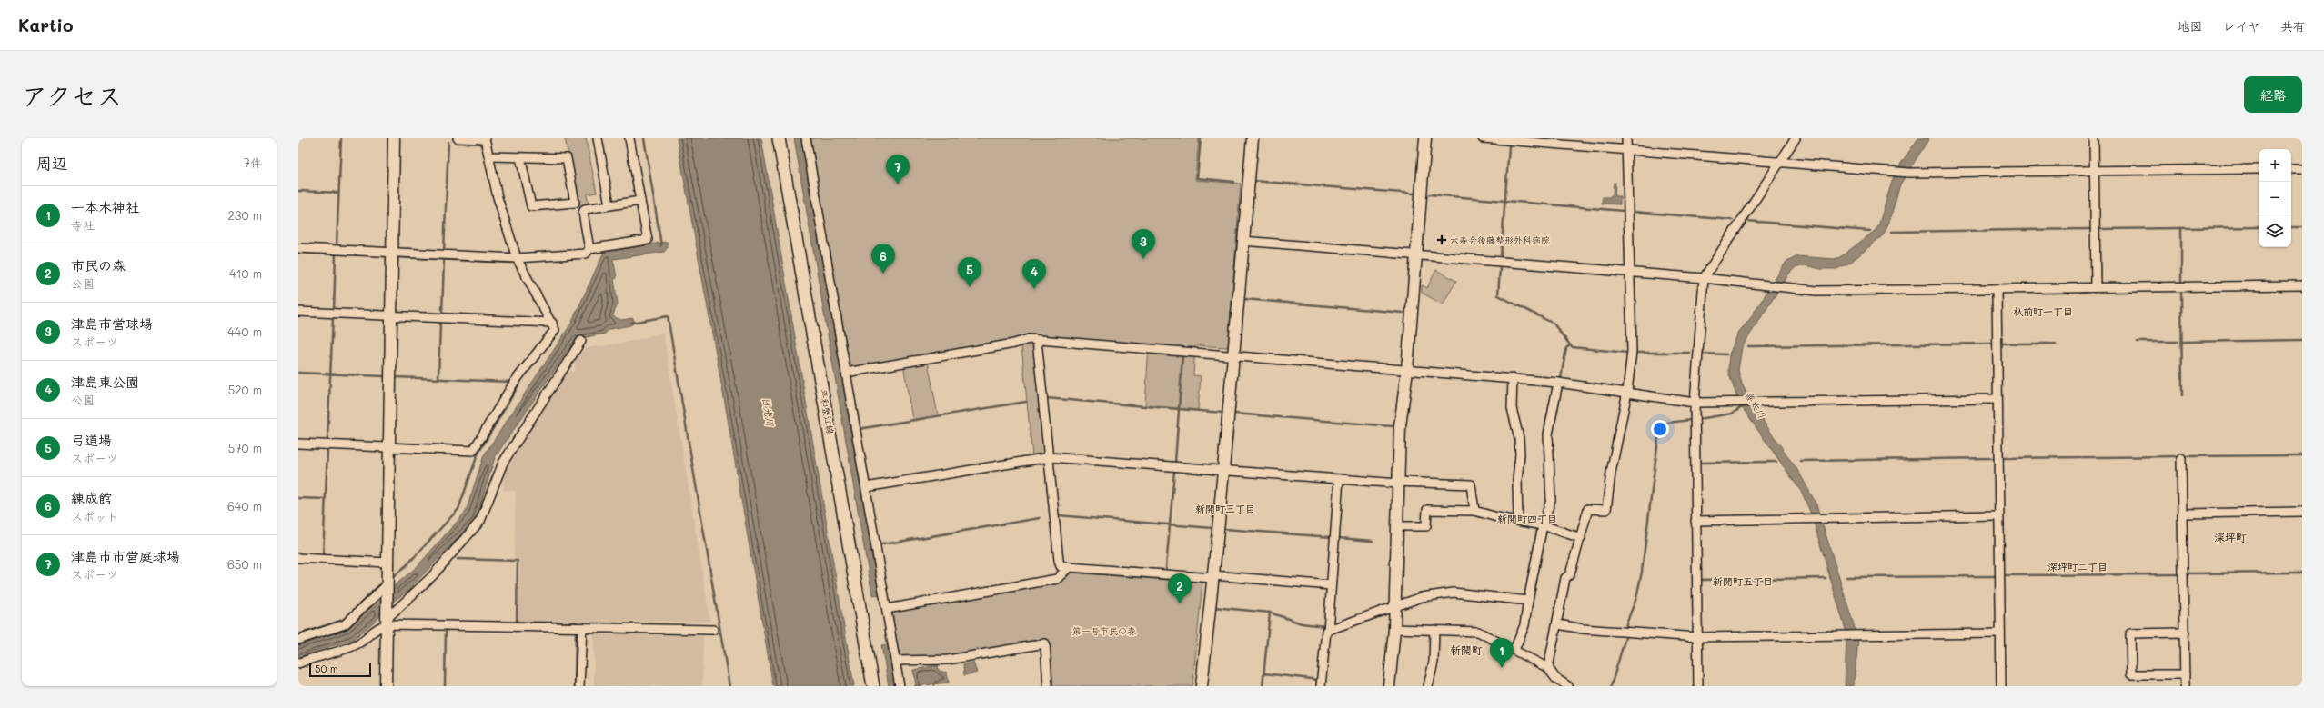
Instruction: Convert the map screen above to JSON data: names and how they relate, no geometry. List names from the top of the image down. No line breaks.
{"streets":{"main road":["平和蟹江線"]},"districts":["杁前町一丁目","新開町三丁目","新開町四丁目","深坪町","深坪町二丁目","新開町五丁目","新開町"],"water":["善太川","日光川"],"parks":["第一号市民の森"],"places":{"health":["六寿会後藤整形外科病院"]},"scale_bar":"50 m","page":{"header":"Kartio","nav":["地図","レイヤ","共有"],"title":"アクセス","buttons":"経路","heading":["周辺","7件"],"map_buttons":["+","−"],"pins":["7","3","6","5","4","2","1"],"list":[{"mark":"1","name":"一本木神社","note":"寺社","value":"230 m"},{"mark":"2","name":"市民の森","note":"公園","value":"410 m"},{"mark":"3","name":"津島市営球場","note":"スポーツ","value":"440 m"},{"mark":"4","name":"津島東公園","note":"公園","value":"520 m"},{"mark":"5","name":"弓道場","note":"スポーツ","value":"570 m"},{"mark":"6","name":"練成館","note":"スポット","value":"640 m"},{"mark":"7","name":"津島市市営庭球場","note":"スポーツ","value":"650 m"}],"scale":"50 m"}}
